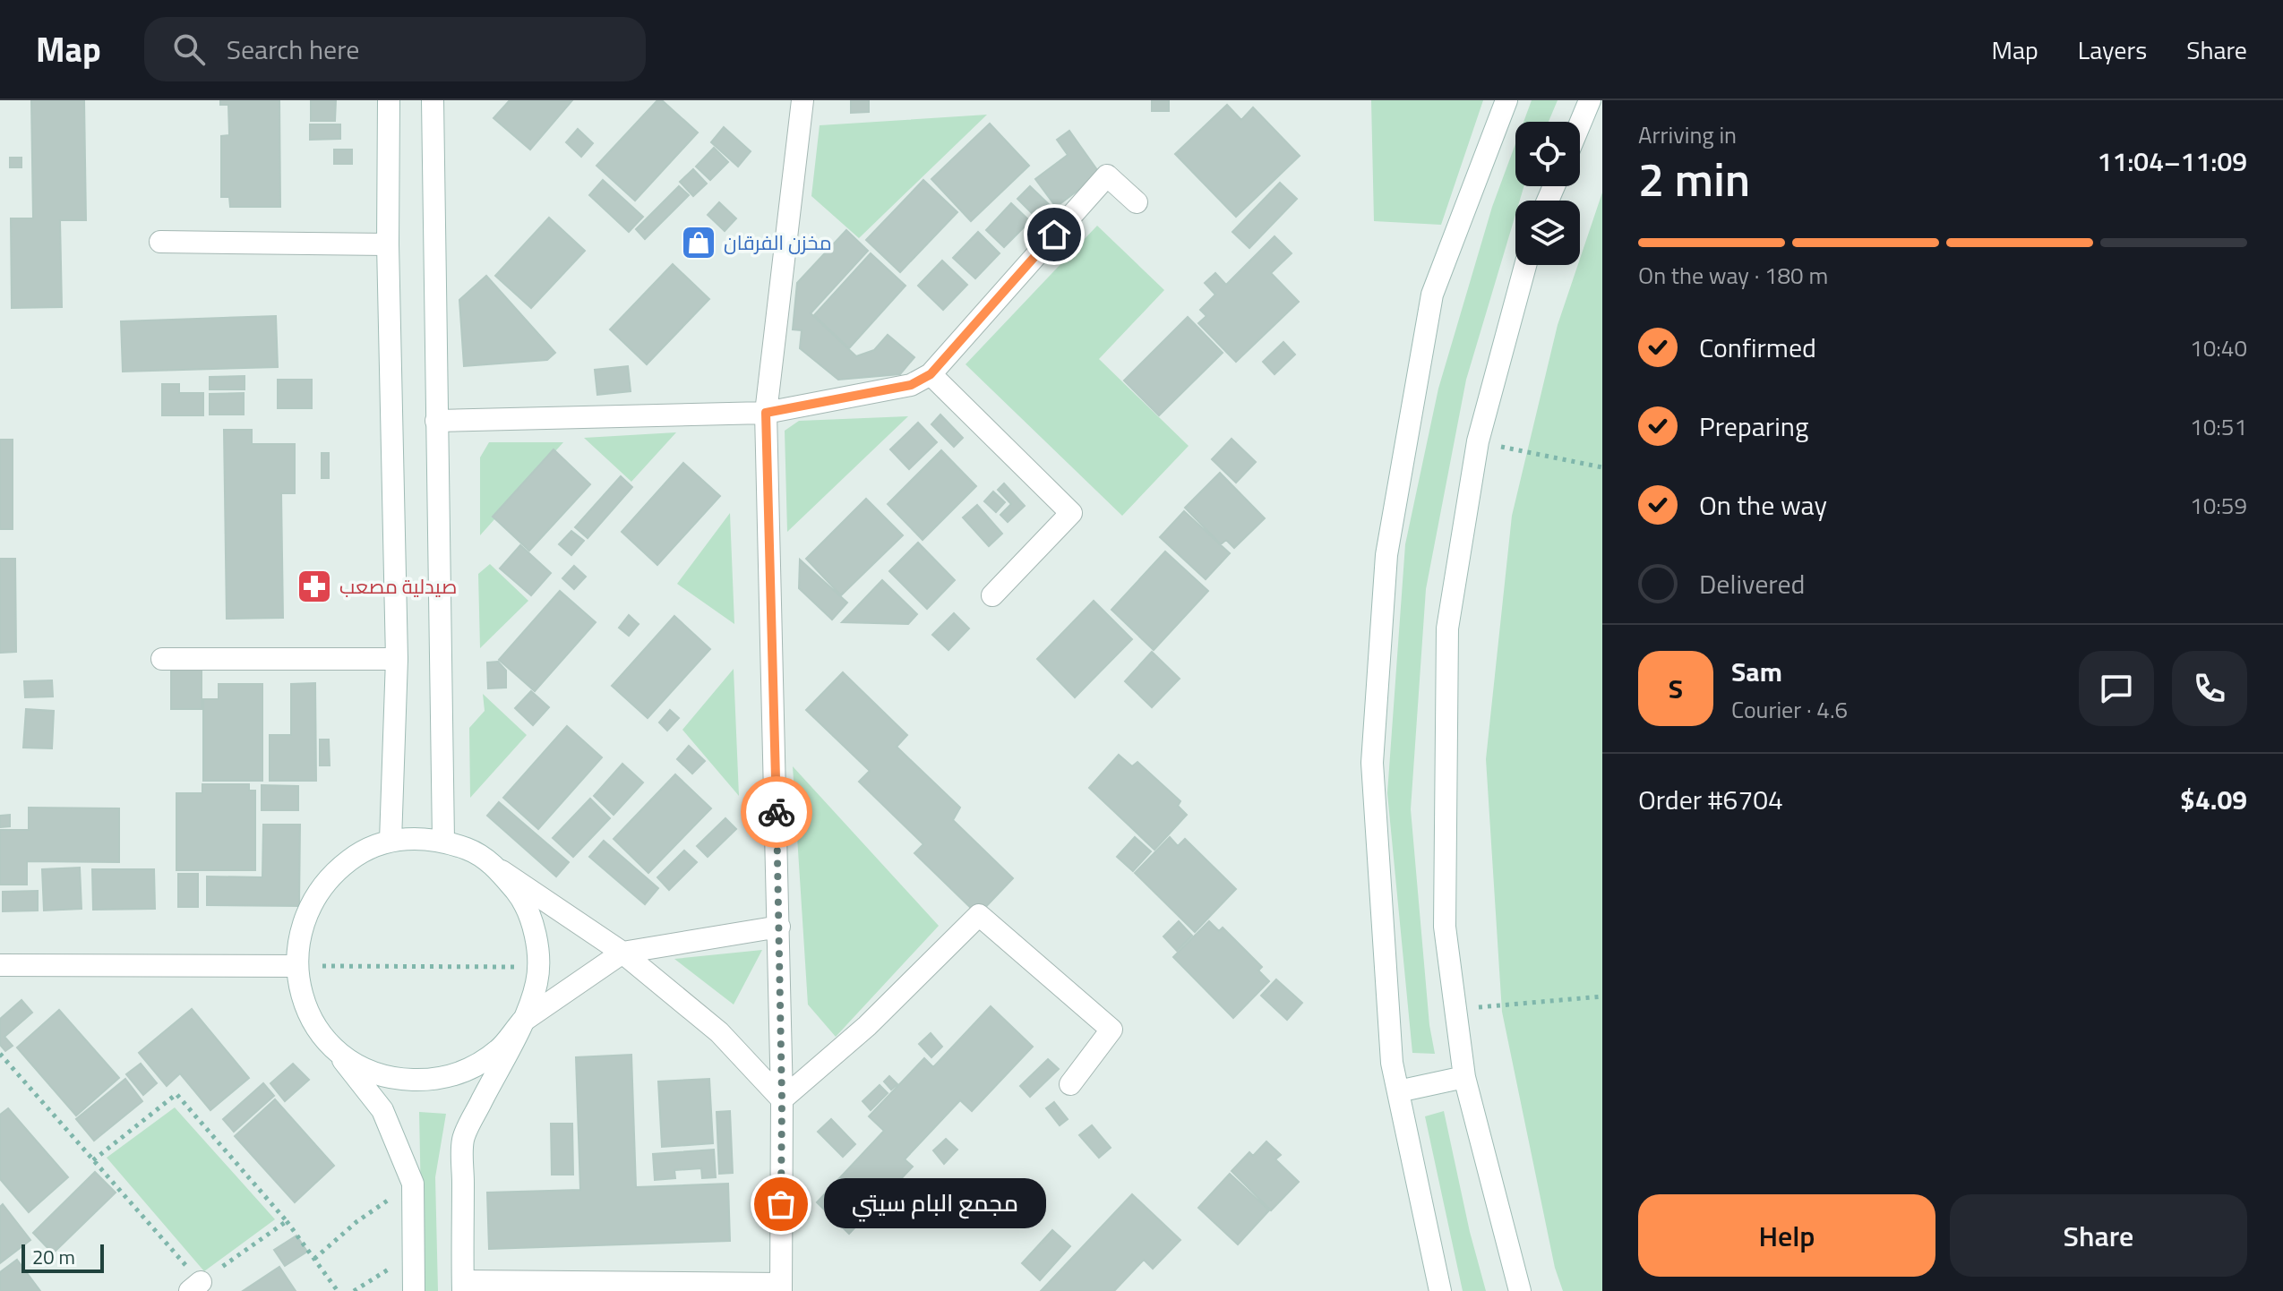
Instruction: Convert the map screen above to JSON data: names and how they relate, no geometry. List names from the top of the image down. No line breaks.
{"places":{"shop":["مخزن الفرقان"],"pharmacy":["صيدلية مصعب"],"other":["مجمع البام سيتي"]},"scale_bar":"20 m","page":{"header":"Map","search":"Search here","nav":["Map","Layers","Share"],"heading":["2 min","Arriving in","11:04–11:09"],"panel":["Sam","Courier · 4.6","Order #6704","$4.09"],"bar":"On the way · 180 m","list":[["Confirmed","10:40"],["Preparing","10:51"],["On the way","10:59"],"Delivered"],"round":"S","bubble":"مجمع البام سيتي","buttons":["Help","Share"],"scale":"20 m"}}
